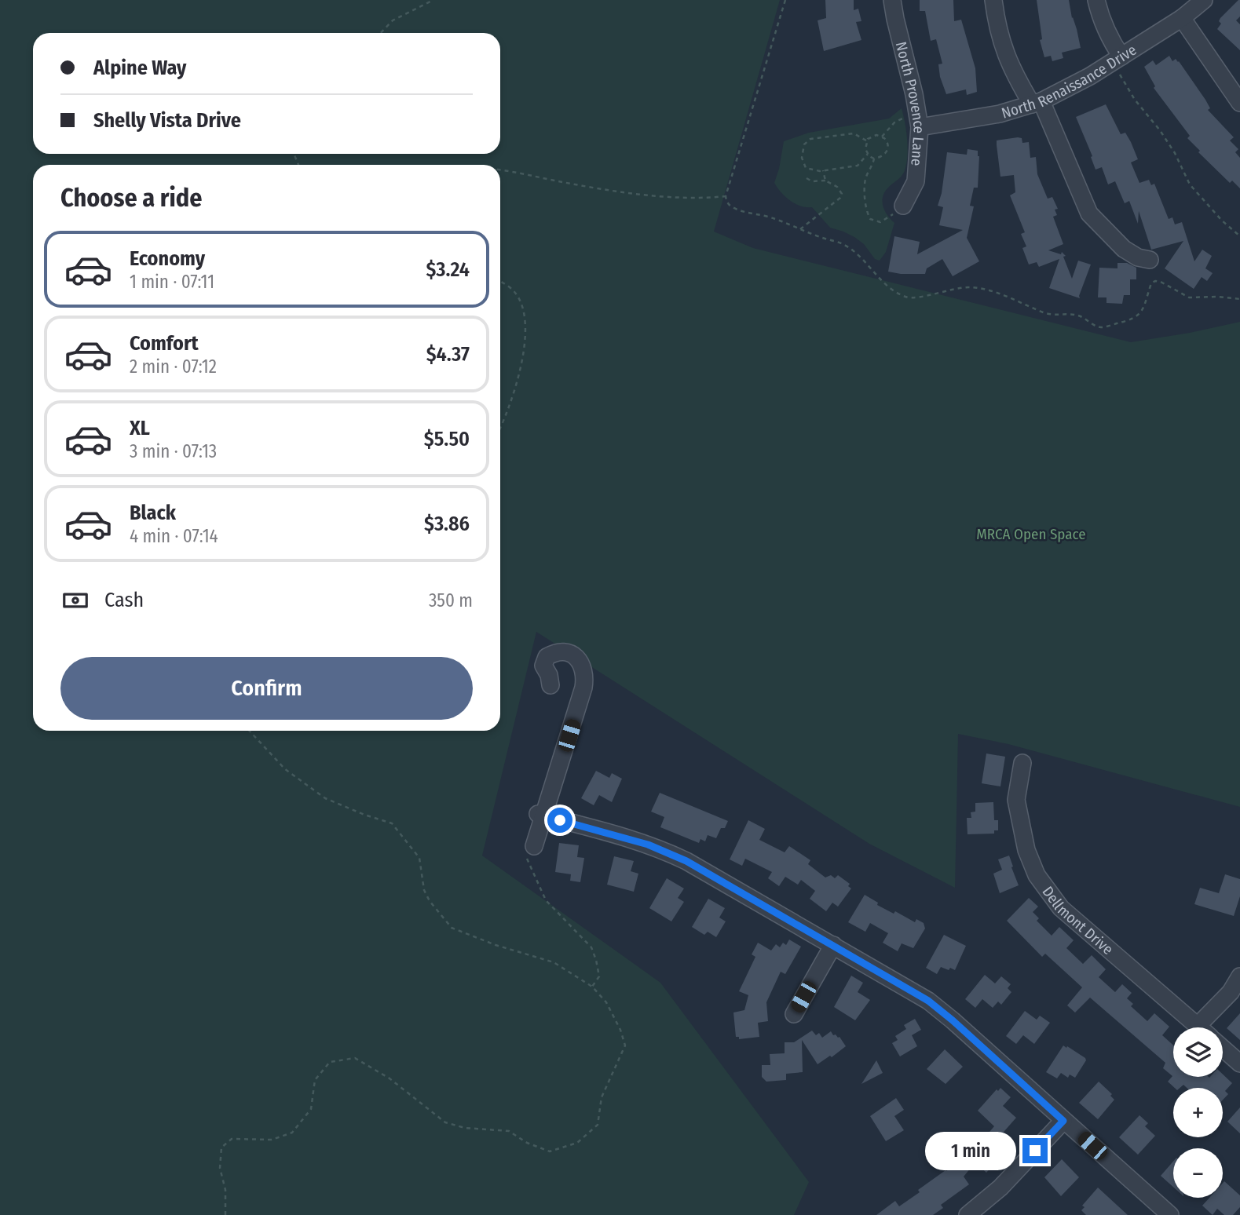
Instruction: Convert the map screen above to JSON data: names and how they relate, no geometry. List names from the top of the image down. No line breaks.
{"streets":{"street":["North Renaissance Drive","North Provence Lane","Dellmont Drive"]},"crossings":[["North Renaissance Drive","North Provence Lane"]],"parks":["MRCA Open Space"],"page":{"banner":["Alpine Way","Shelly Vista Drive"],"heading":"Choose a ride","list":[{"name":"Economy","note":"1 min · 07:11","value":"$3.24"},{"name":"Comfort","note":"2 min · 07:12","value":"$4.37"},{"name":"XL","note":"3 min · 07:13","value":"$5.50"},{"name":"Black","note":"4 min · 07:14","value":"$3.86"}],"pay":["Cash","350 m"],"buttons":"Confirm","map_buttons":["+","−"],"bubble":"1 min"}}
